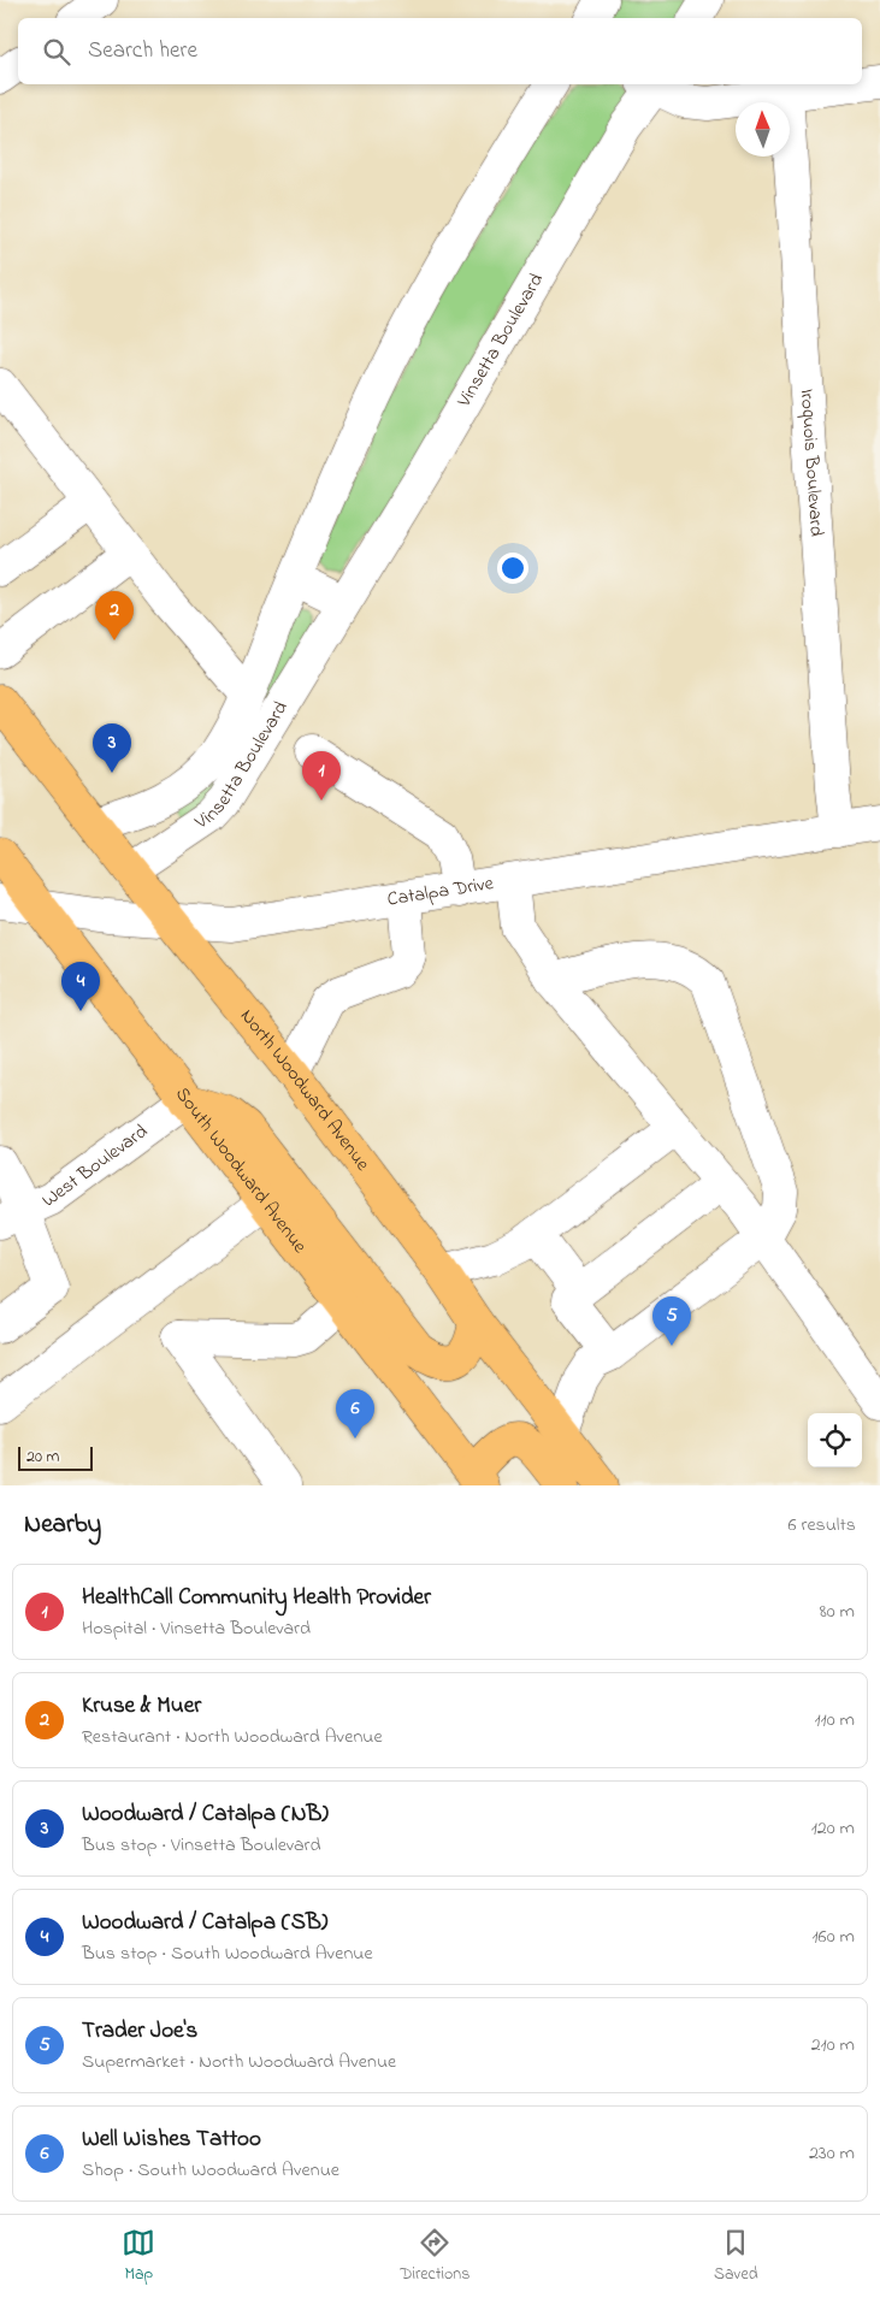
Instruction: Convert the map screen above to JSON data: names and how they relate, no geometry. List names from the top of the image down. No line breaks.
{"streets":{"main road":["North Woodward Avenue","South Woodward Avenue"],"street":["Vinsetta Boulevard","Iroquois Boulevard","Catalpa Drive","West Boulevard"]},"crossings":[["Vinsetta Boulevard","North Woodward Avenue"],["Iroquois Boulevard","Catalpa Drive"],["Catalpa Drive","North Woodward Avenue"],["Catalpa Drive","South Woodward Avenue"],["West Boulevard","South Woodward Avenue"]],"scale_bar":"20 m","north":"top","page":{"search":"Search here","pins":["2","3","1","4","5","6"],"scale":"20 m","heading":["Nearby","6 results"],"list":[{"mark":"1","name":"HealthCall Community Health Provider","note":"Hospital · Vinsetta Boulevard","value":"80 m"},{"mark":"2","name":"Kruse & Muer","note":"Restaurant · North Woodward Avenue","value":"110 m"},{"mark":"3","name":"Woodward / Catalpa (NB)","note":"Bus stop · Vinsetta Boulevard","value":"120 m"},{"mark":"4","name":"Woodward / Catalpa (SB)","note":"Bus stop · South Woodward Avenue","value":"160 m"},{"mark":"5","name":"Trader Joe's","note":"Supermarket · North Woodward Avenue","value":"210 m"},{"mark":"6","name":"Well Wishes Tattoo","note":"Shop · South Woodward Avenue","value":"230 m"}],"nav":["Map","Directions","Saved"]}}
